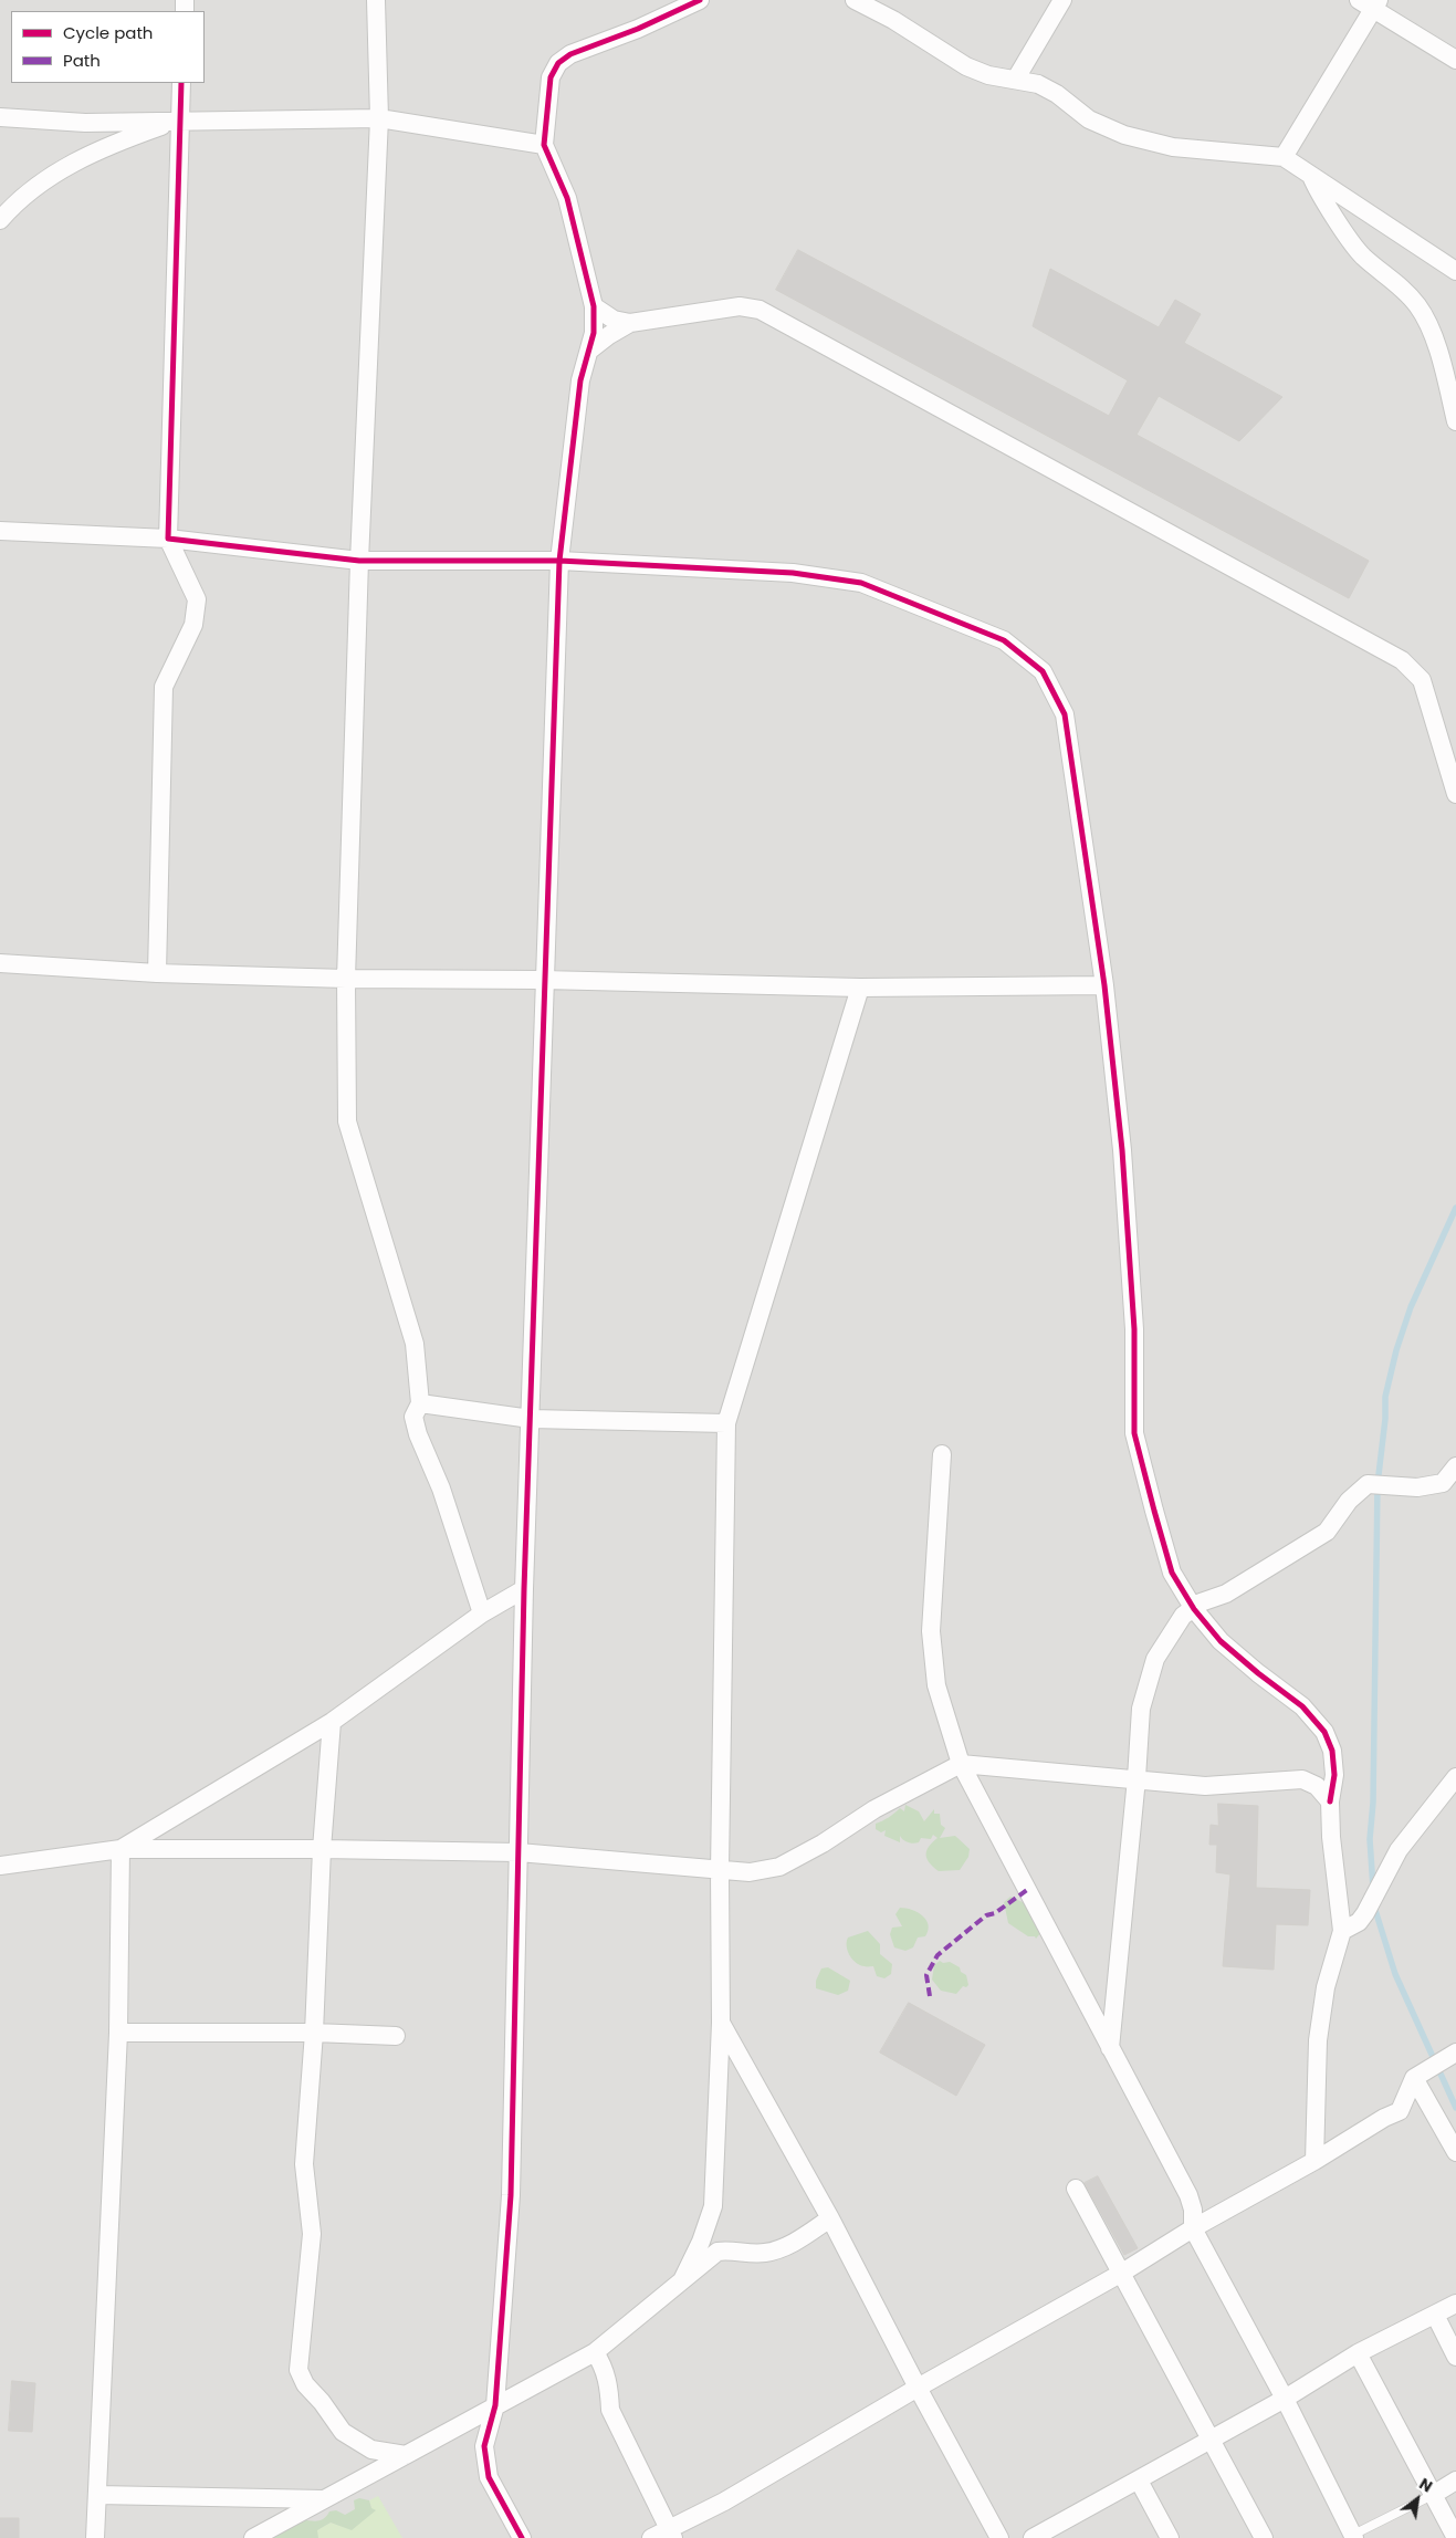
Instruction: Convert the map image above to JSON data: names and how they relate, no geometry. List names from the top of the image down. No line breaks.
{"legend":["Cycle path","Path"],"north":"top right"}
